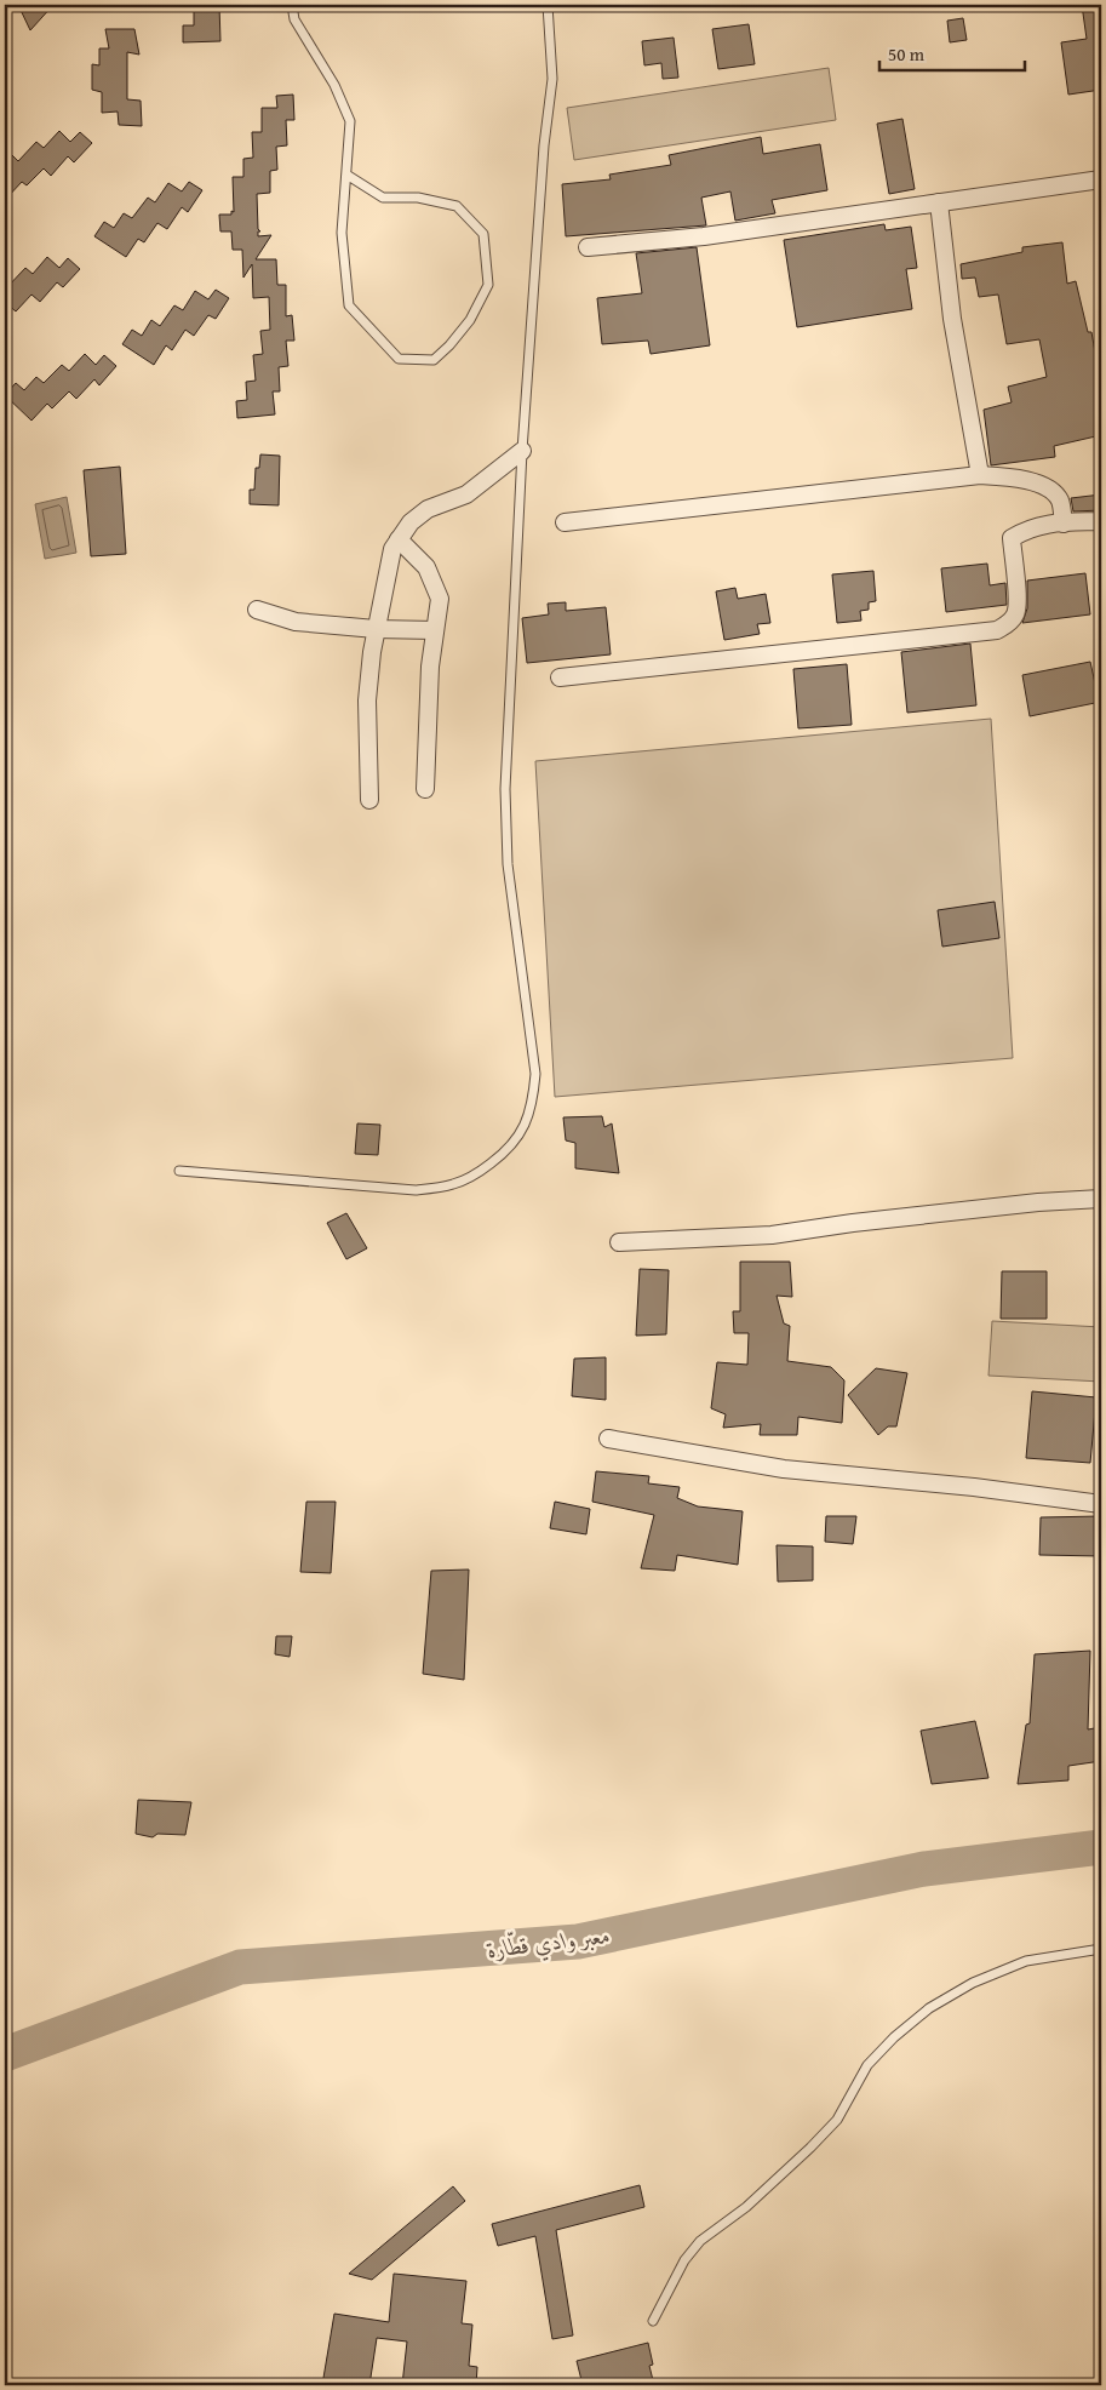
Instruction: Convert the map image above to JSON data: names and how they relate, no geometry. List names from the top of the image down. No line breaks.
{"water":["معبر وادي قطّارة"],"scale_bar":"50 m"}
